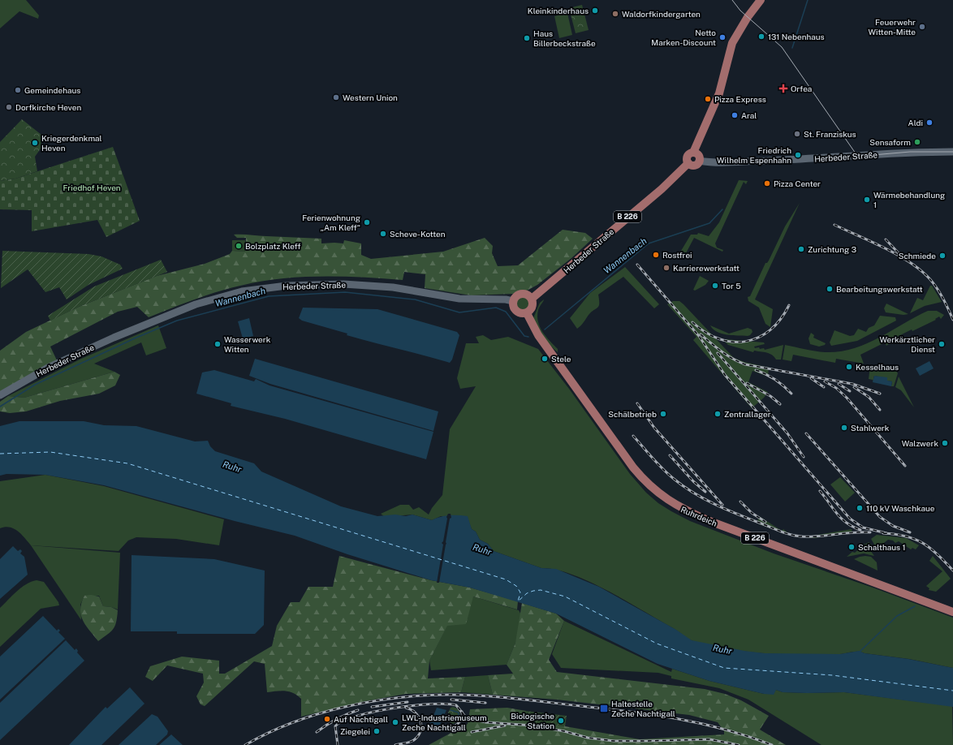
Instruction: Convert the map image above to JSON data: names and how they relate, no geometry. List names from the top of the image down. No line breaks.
{"streets":{"main road":["Herbeder Straße","B 226","Ruhrdeich"]},"crossings":[["Herbeder Straße","B 226"],["Herbeder Straße","Ruhrdeich"]],"water":["Wannenbach","Ruhr"],"parks":["Friedhof Heven"],"places":{"other":["Kleinkinderhaus","Waldorfkindergarten","Feuerwehr Witten-Mitte","131 Nebenhaus","Netto Marken-Discount","Haus Billerbeckstraße","Gemeindehaus","Western Union","Pizza Express","Dorfkirche Heven","Aral","Aldi","St. Franziskus","Sensaform","Kriegerdenkmal Heven","Friedrich Wilhelm Espenhahn","Pizza Center","Wärmebehandlung 1","Ferienwohnung „Am Kleff“","Scheve-Kotten","Bolzplatz Kleff","Zurichtung 3","Rostfrei","Schmiede","Karrierewerkstatt","Tor 5","Bearbeitungswerkstatt","Wasserwerk Witten","Werkärztlicher Dienst","Stele","Kesselhaus","Schälbetrieb","Zentrallager","Stahlwerk","Walzwerk","110 kV Waschkaue","Schalthaus 1","Auf Nachtigall","Biologische Station","LWL-Industriemuseum Zeche Nachtigall","Ziegelei"],"health":["Orfea"],"transit":["Haltestelle Zeche Nachtigall"]}}
